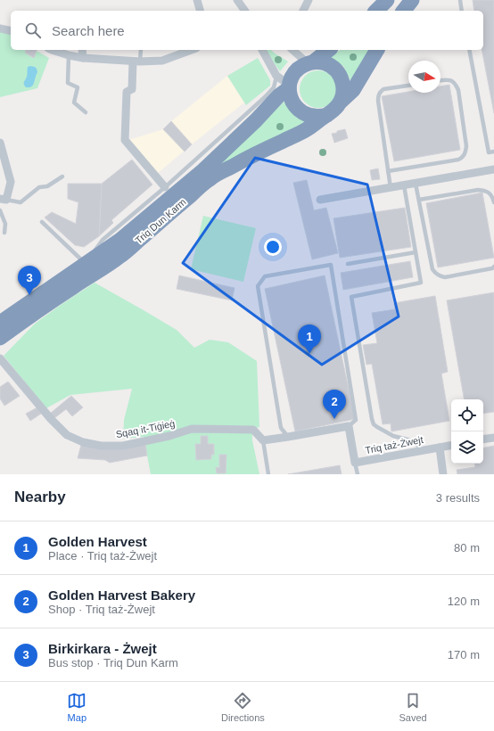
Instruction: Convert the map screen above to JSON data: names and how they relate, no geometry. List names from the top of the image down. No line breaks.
{"streets":{"highway":["Triq Dun Karm"],"street":["Sqaq it-Tiġieġ","Triq taż-Żwejt"]},"north":"right","page":{"search":"Search here","pins":["3","1","2"],"heading":["Nearby","3 results"],"list":[{"mark":"1","name":"Golden Harvest","note":"Place · Triq taż-Żwejt","value":"80 m"},{"mark":"2","name":"Golden Harvest Bakery","note":"Shop · Triq taż-Żwejt","value":"120 m"},{"mark":"3","name":"Birkirkara - Żwejt","note":"Bus stop · Triq Dun Karm","value":"170 m"}],"nav":["Map","Directions","Saved"]}}
